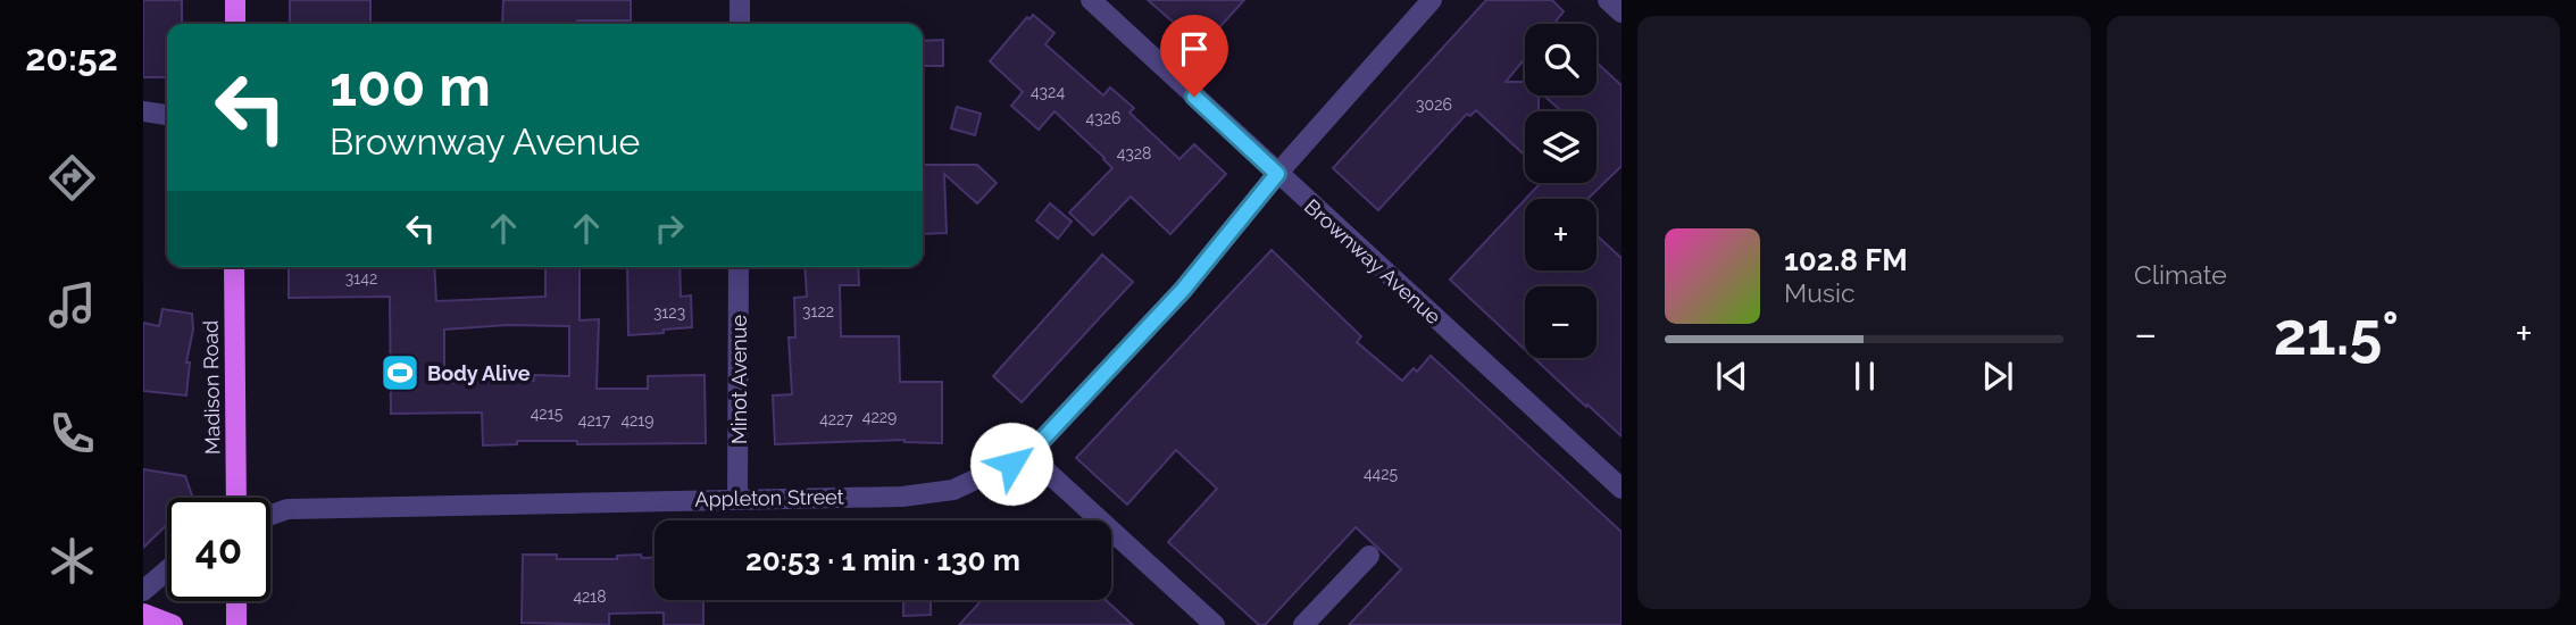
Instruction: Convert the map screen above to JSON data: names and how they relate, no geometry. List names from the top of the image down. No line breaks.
{"streets":{"main road":["Madison Road"],"street":["Brownway Avenue","Minot Avenue","Appleton Street"]},"crossings":[["Minot Avenue","Appleton Street"]],"places":{"sports":["Body Alive"]},"house_numbers":["4324","3026","4326","4328","3142","3122","3123","4215","4229","4227","4217","4219","4425","4218"],"page":{"tabs":"20:52","tile":"Climate","map_buttons":["+","−"],"turn":["100 m","Brownway Avenue"],"song":["102.8 FM","Music"],"heat":["−","21.5°","+"],"limit":"40","trip":"20:53 · 1 min · 130 m"}}
